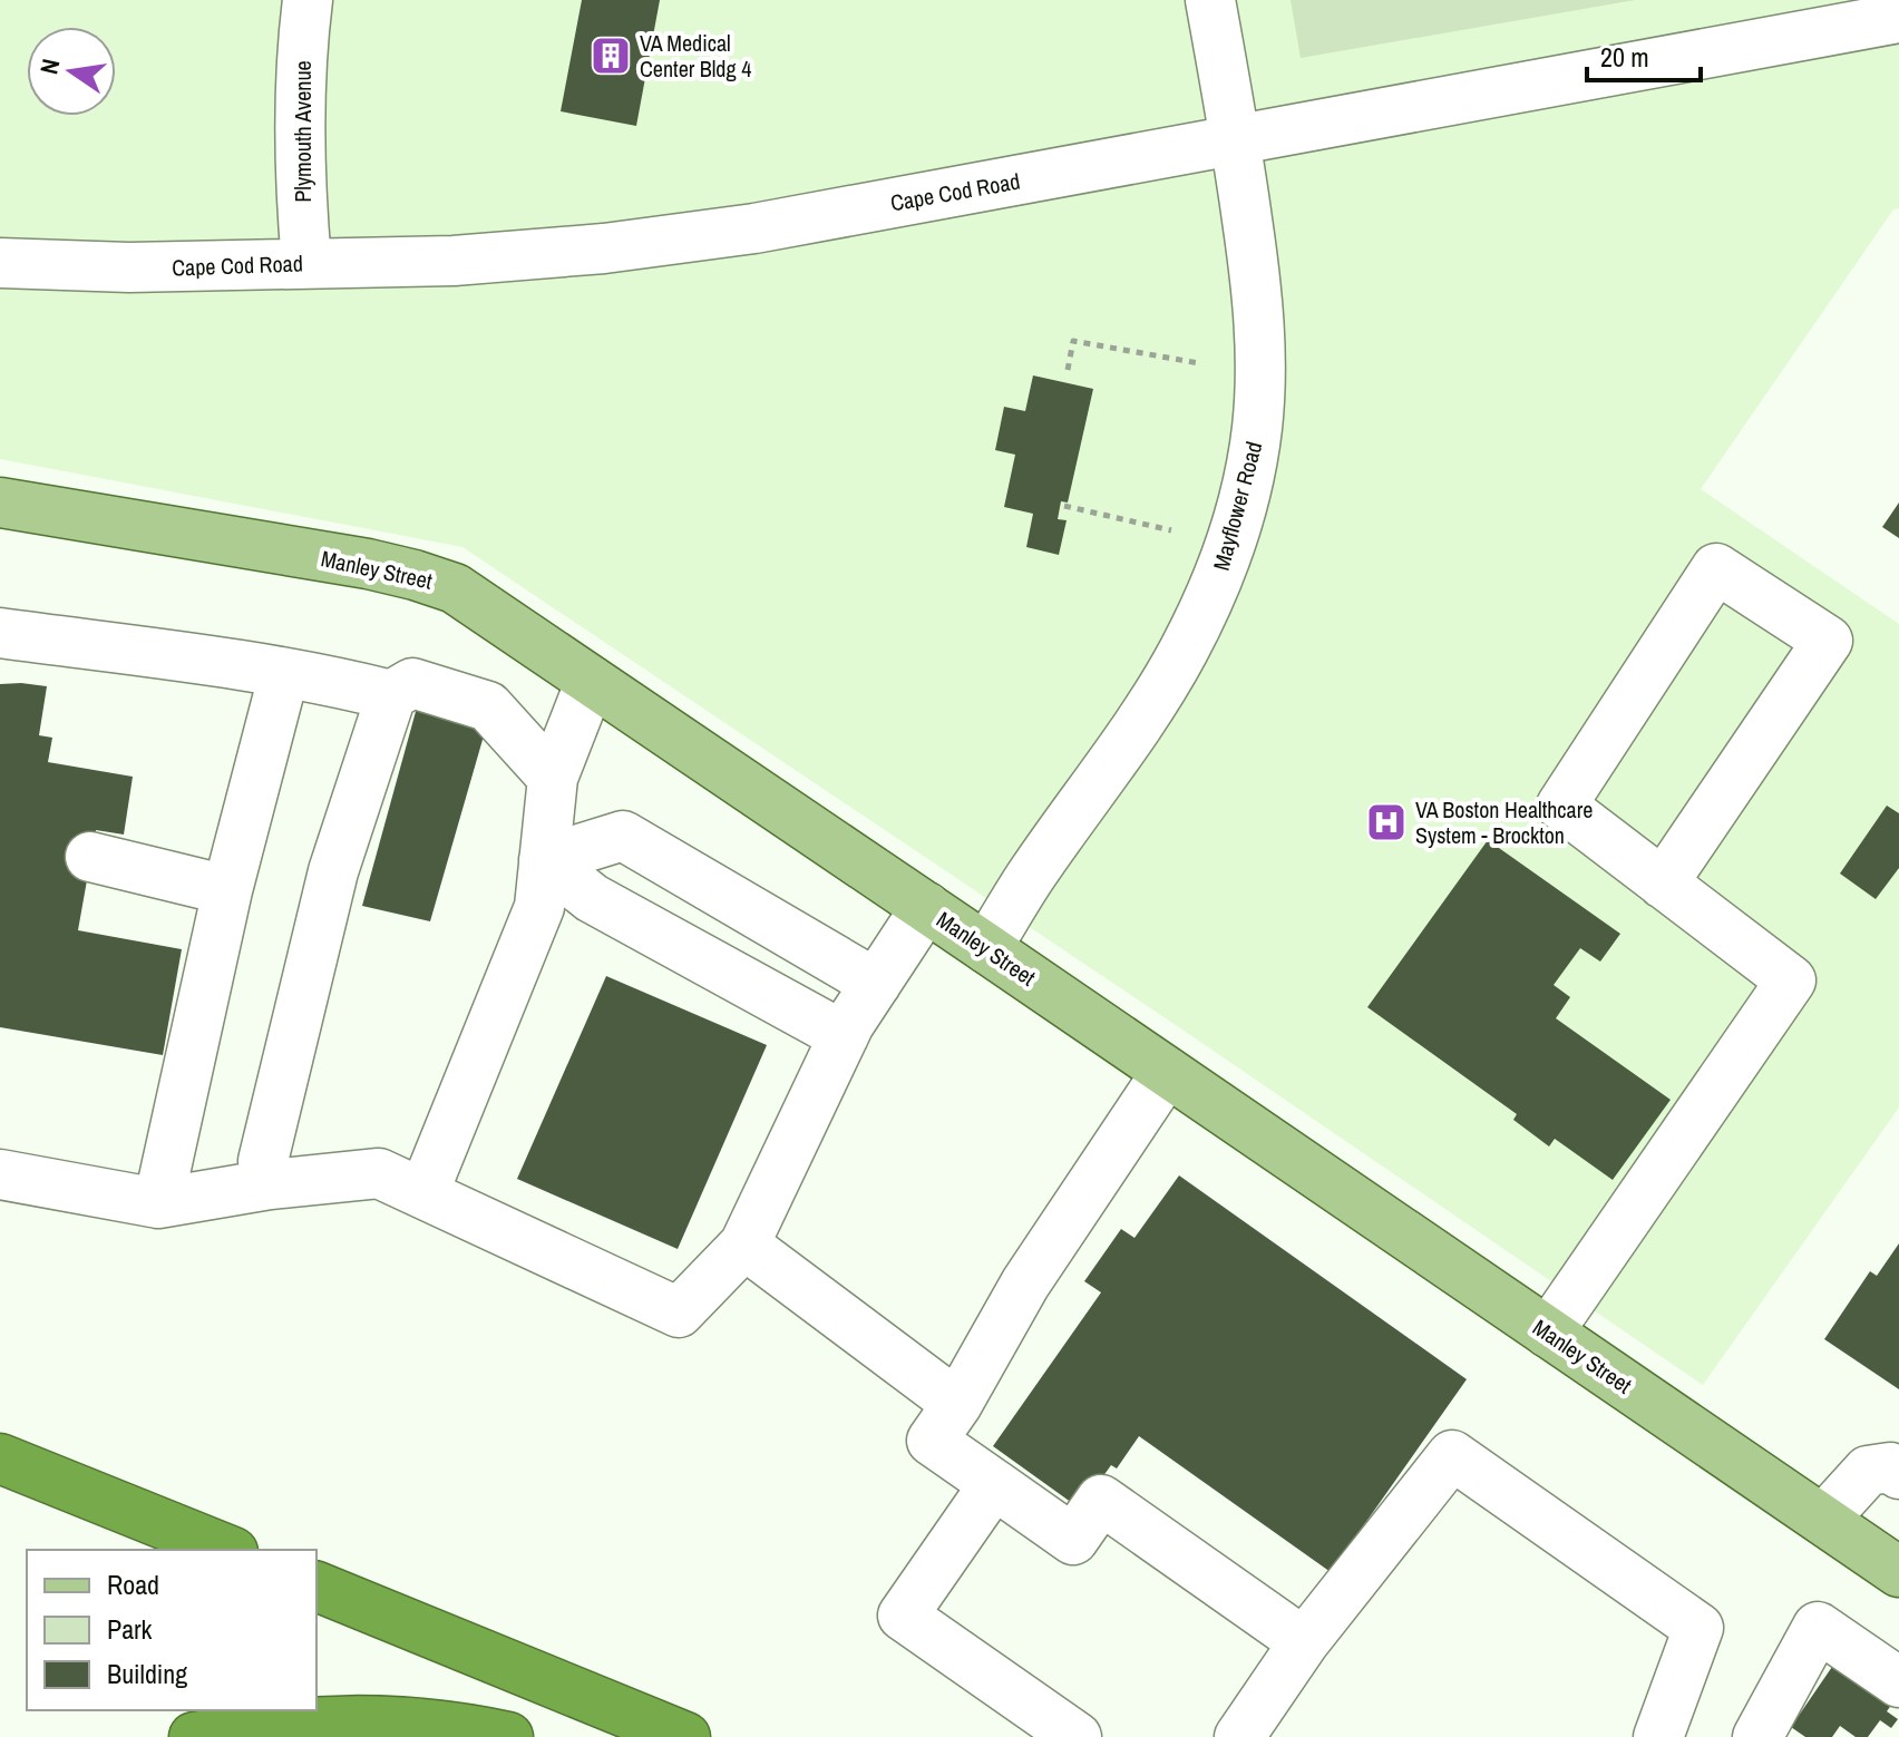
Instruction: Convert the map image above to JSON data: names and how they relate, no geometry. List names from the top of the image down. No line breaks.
{"streets":{"main road":["Manley Street"],"lane":["Plymouth Avenue","Cape Cod Road","Mayflower Road"]},"crossings":[["Plymouth Avenue","Cape Cod Road"],["Cape Cod Road","Mayflower Road"],["Mayflower Road","Manley Street"]],"places":{"building":["VA Medical Center Bldg 4"],"hospital":["VA Boston Healthcare System - Brockton"]},"legend":["Road","Park","Building"],"scale_bar":"20 m","north":"left"}
